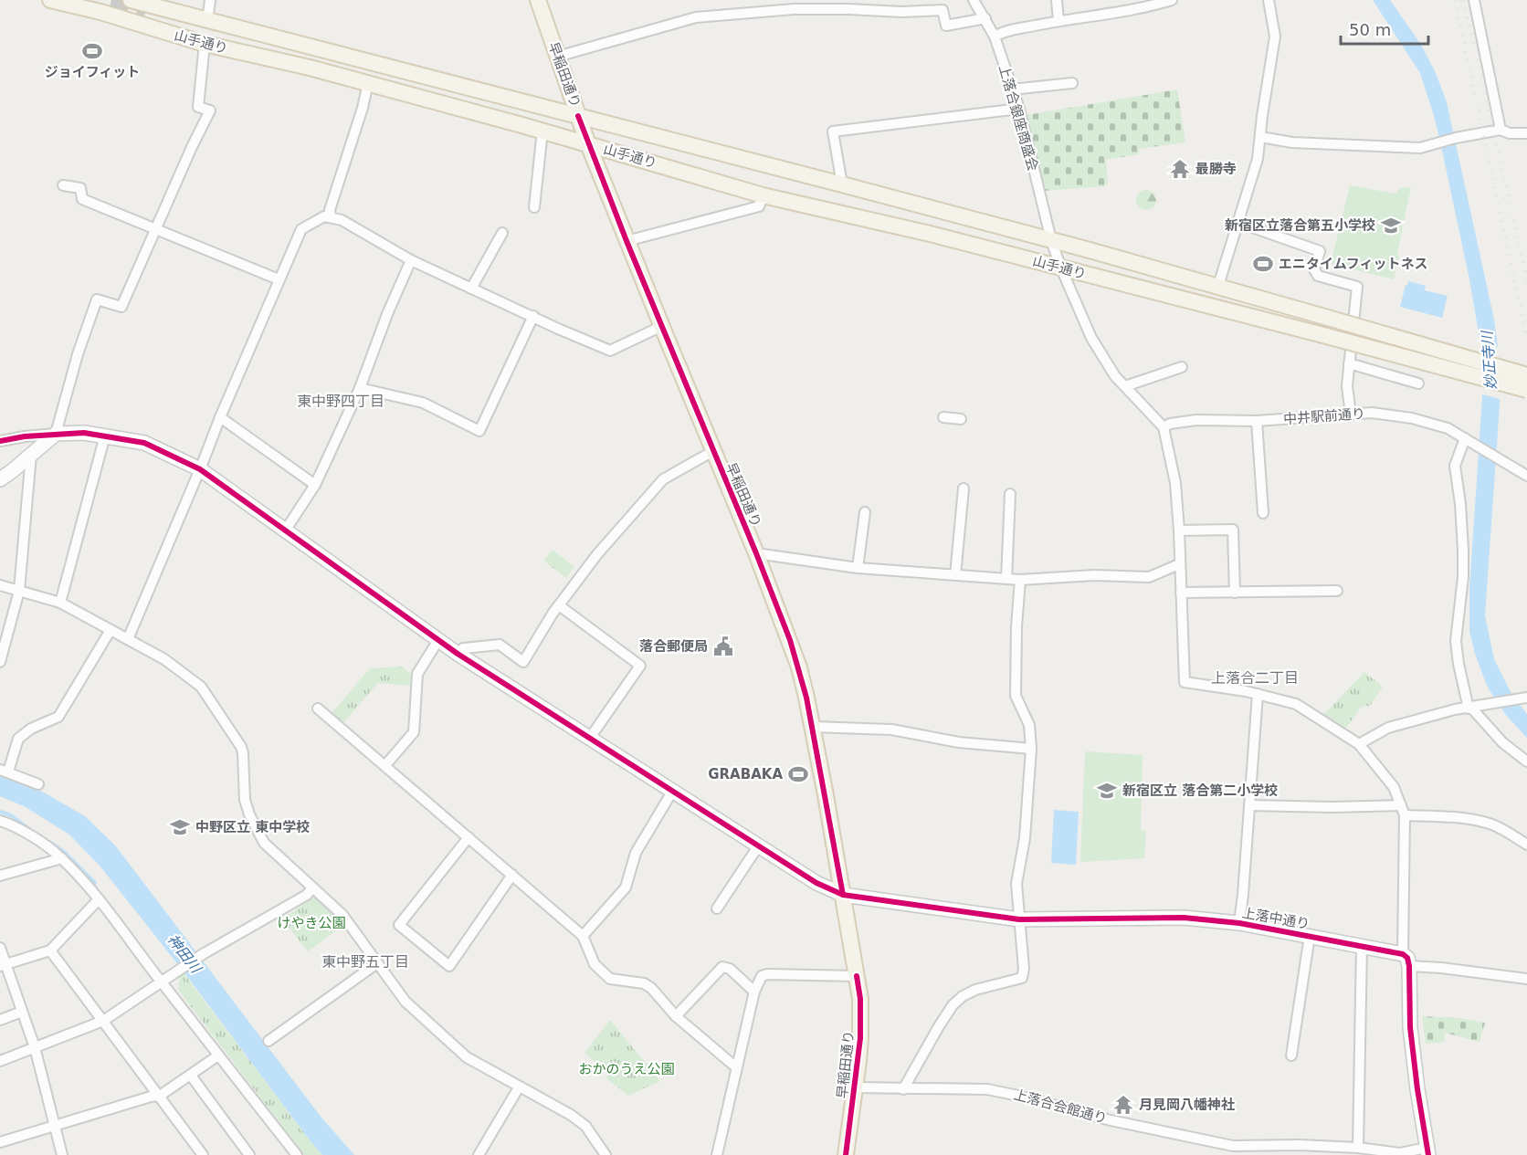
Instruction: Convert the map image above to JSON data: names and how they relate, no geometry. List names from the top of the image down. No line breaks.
{"streets":{"main road":["山手通り","早稲田通り"],"street":["上落合銀座商盛会","中井駅前通り","上落中通り","上落合会館通り"]},"crossings":[["山手通り","早稲田通り"],["山手通り","上落合銀座商盛会"],["早稲田通り","上落中通り"],["早稲田通り","上落合会館通り"],["上落合銀座商盛会","中井駅前通り"]],"districts":["東中野四丁目","上落合二丁目","東中野五丁目"],"water":["妙正寺川","神田川"],"parks":["けやき公園","おかのうえ公園"],"places":{"sports":["ジョイフィット","エニタイムフィットネス","GRABAKA"],"temple":["最勝寺","月見岡八幡神社"],"school or university":["新宿区立落合第五小学校","新宿区立 落合第二小学校","中野区立 東中学校"],"public building":["落合郵便局"]},"scale_bar":"50 m"}
